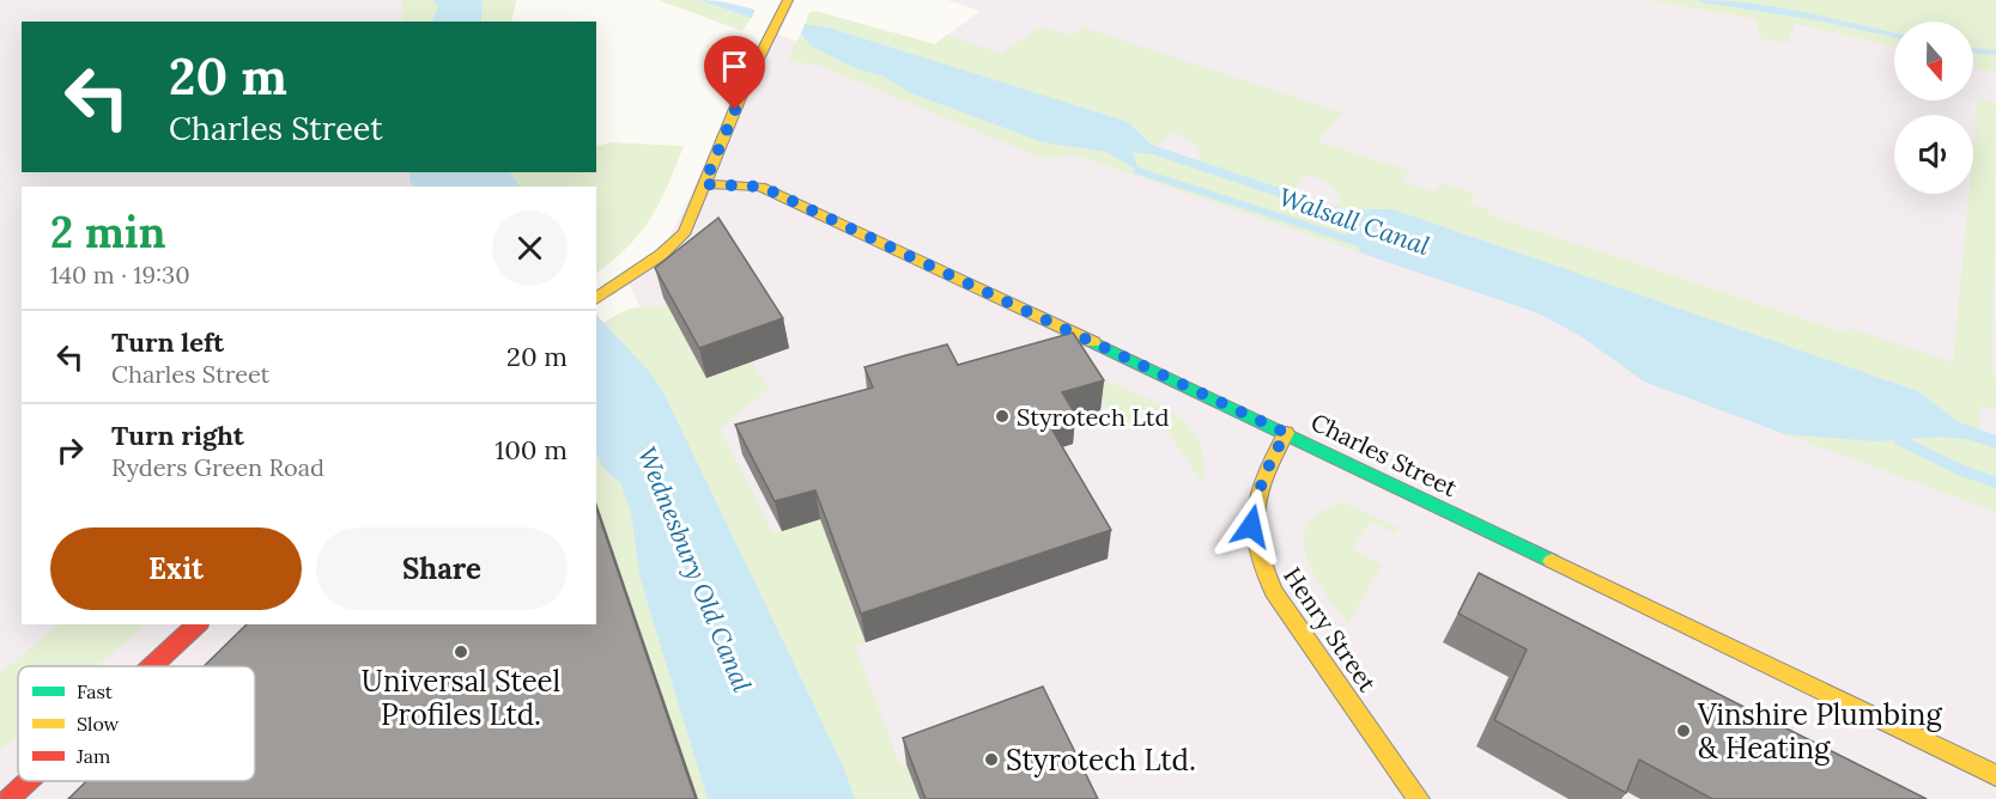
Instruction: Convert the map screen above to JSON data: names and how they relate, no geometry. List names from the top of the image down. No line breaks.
{"streets":{"street":["Charles Street","Henry Street"]},"crossings":[["Charles Street","Henry Street"]],"water":["Walsall Canal","Wednesbury Old Canal"],"places":["Styrotech Ltd","Universal Steel Profiles Ltd.","Vinshire Plumbing & Heating","Styrotech Ltd."],"legend":["Fast","Slow","Jam"],"north":"bottom","page":{"turn":["20 m","Charles Street"],"heading":["2 min","140 m · 19:30"],"list":[{"name":"Turn left","note":"Charles Street","value":"20 m"},{"name":"Turn right","note":"Ryders Green Road","value":"100 m"}],"buttons":["Exit","Share"]}}
